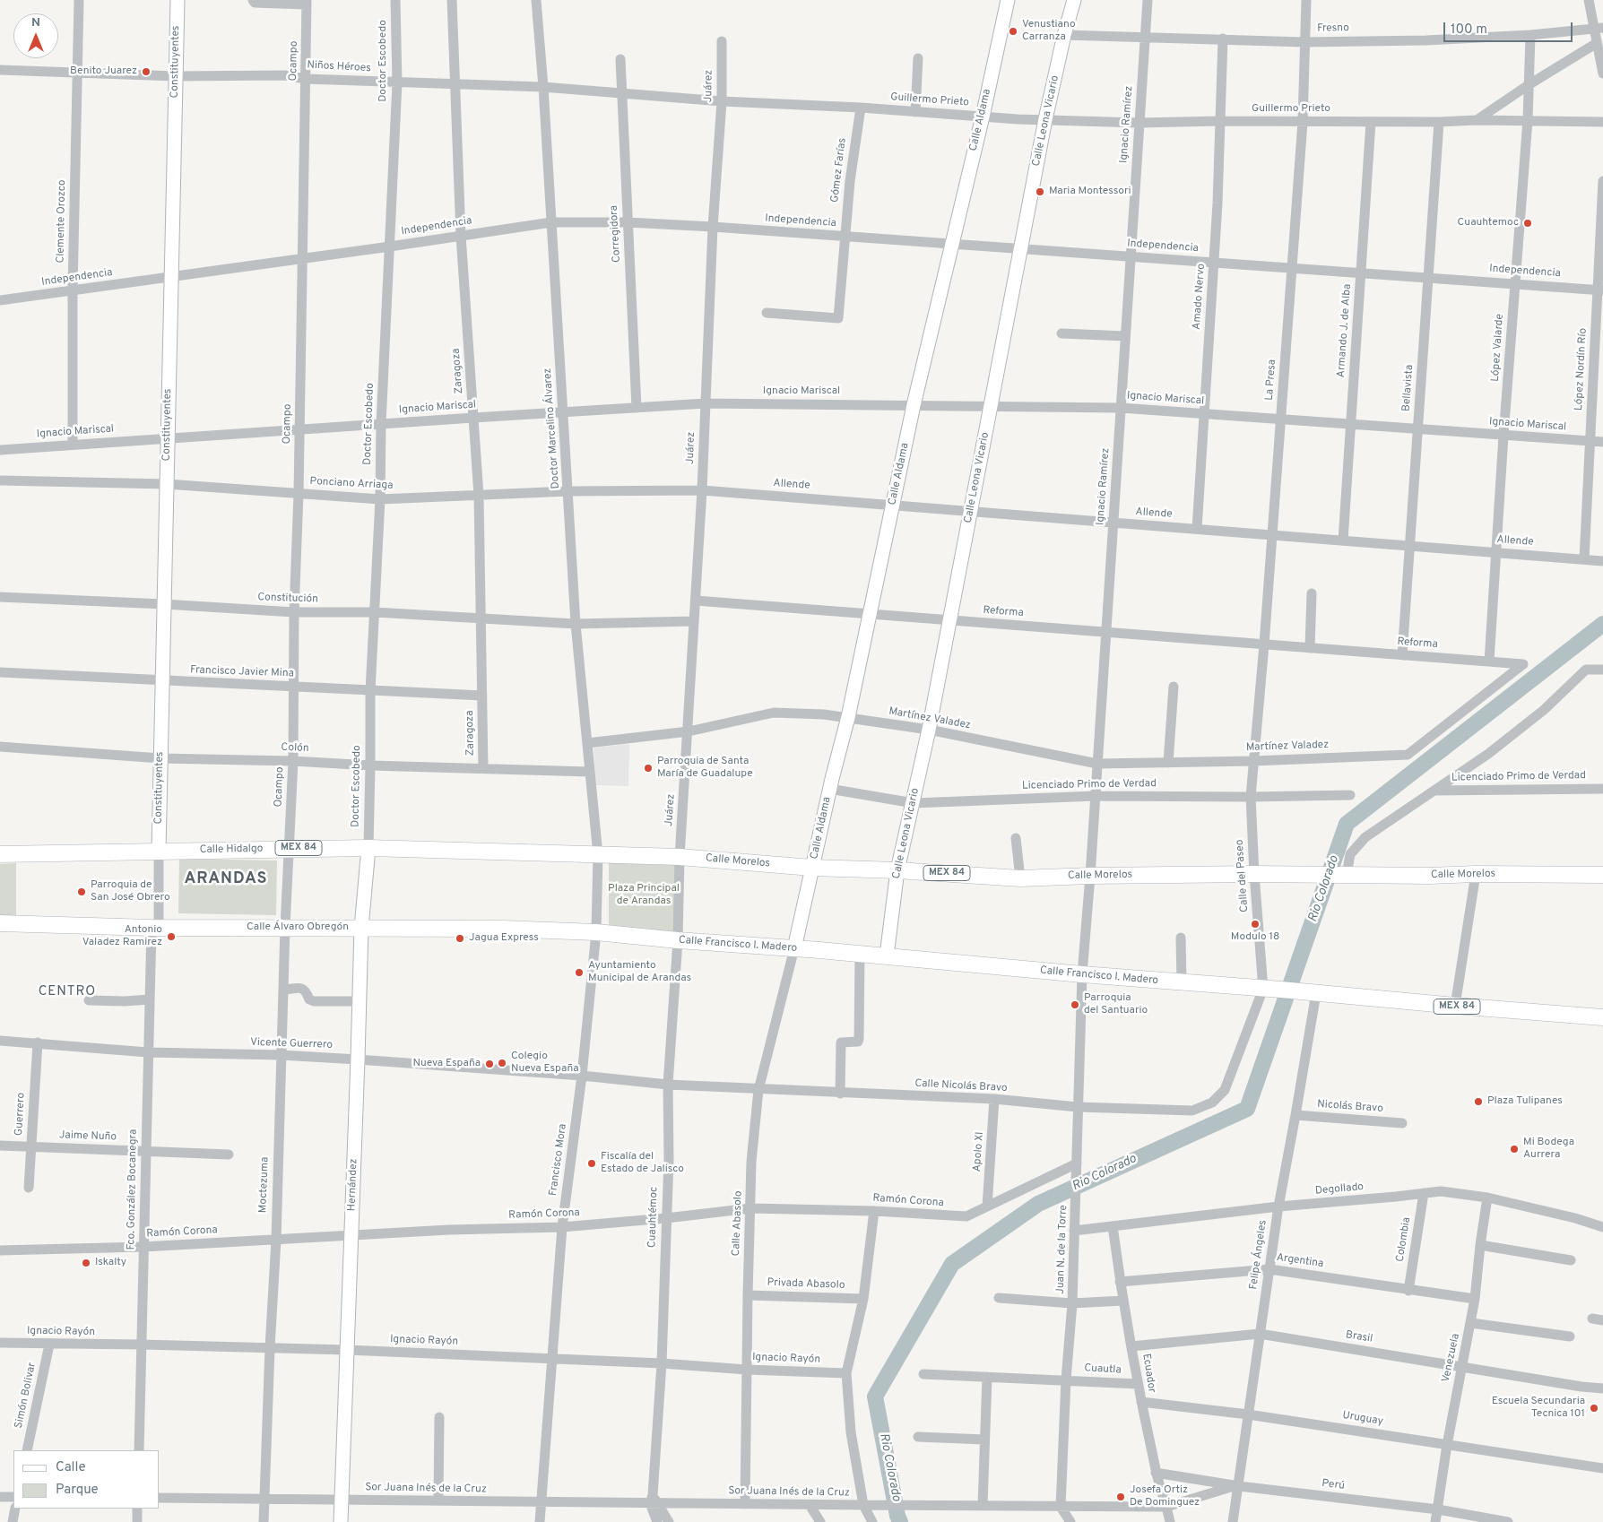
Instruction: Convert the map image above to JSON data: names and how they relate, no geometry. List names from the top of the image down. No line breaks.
{"streets":{"main road":["Constituyentes","Calle Aldama","Calle Leona Vicario","MEX 84","Calle Hidalgo","Calle Morelos","Calle Álvaro Obregón","Calle Francisco I. Madero","Hernández"],"street":["Fresno","Ocampo","Doctor Escobedo","Niños Héroes","Juárez","Guillermo Prieto","Ignacio Ramírez","Gómez Farías","Clemente Orozco","Independencia","Corregidora","Amado Nervo","Armando J. de Alba","López Valarde","López Nordín Río","Zaragoza","La Presa","Bellavista","Ignacio Mariscal","Doctor Marcelino Álvarez","Ponciano Arriaga","Allende","Constitución","Reforma","Francisco Javier Mina","Martínez Valadez","Colón","Licenciado Primo de Verdad","Calle del Paseo","Vicente Guerrero","Calle Nicolás Bravo","Nicolás Bravo","Guerrero","Jaime Nuño","Apolo XI","Francisco Mora","Moctezuma","Fco. González Bocanegra","Degollado","Ramón Corona","Cuauhtémoc","Calle Abasolo","Colombia","Juan N. de la Torre","Felipe Ángeles","Argentina","Privada Abasolo","Ignacio Rayón","Brasil","Venezuela","Cuautla","Ecuador","Simón Bolivar","Uruguay","Perú","Sor Juana Inés de la Cruz"]},"crossings":[["Fresno","Calle Leona Vicario"],["Fresno","Ignacio Ramírez"],["Fresno","Amado Nervo"],["Fresno","López Valarde"],["Fresno","La Presa"],["Ocampo","Niños Héroes"],["Ocampo","Independencia"],["Ocampo","Ignacio Mariscal"],["Ocampo","Ponciano Arriaga"],["Ocampo","Constitución"],["Ocampo","Francisco Javier Mina"],["Ocampo","Colón"],["Ocampo","Calle Hidalgo"],["Ocampo","Moctezuma"],["Doctor Escobedo","Niños Héroes"],["Doctor Escobedo","Independencia"],["Doctor Escobedo","Ignacio Mariscal"],["Doctor Escobedo","Ponciano Arriaga"],["Doctor Escobedo","Constitución"],["Doctor Escobedo","Francisco Javier Mina"],["Doctor Escobedo","Colón"],["Doctor Escobedo","Calle Hidalgo"],["Doctor Escobedo","Hernández"],["Constituyentes","Niños Héroes"],["Constituyentes","Independencia"],["Constituyentes","Ignacio Mariscal"],["Constituyentes","Ponciano Arriaga"],["Constituyentes","Constitución"],["Constituyentes","Francisco Javier Mina"],["Constituyentes","Colón"],["Constituyentes","Calle Hidalgo"],["Constituyentes","Fco. González Bocanegra"],["Niños Héroes","Guillermo Prieto"],["Niños Héroes","Clemente Orozco"],["Niños Héroes","Corregidora"],["Niños Héroes","Zaragoza"],["Niños Héroes","Doctor Marcelino Álvarez"],["Juárez","Guillermo Prieto"],["Juárez","Independencia"],["Juárez","Ignacio Mariscal"],["Juárez","Ponciano Arriaga"],["Juárez","Allende"],["Juárez","Constitución"],["Juárez","Reforma"],["Juárez","Martínez Valadez"],["Juárez","Calle Morelos"],["Juárez","Calle Francisco I. Madero"],["Juárez","Cuauhtémoc"],["Guillermo Prieto","Calle Aldama"],["Guillermo Prieto","Calle Leona Vicario"],["Guillermo Prieto","Ignacio Ramírez"],["Guillermo Prieto","Gómez Farías"],["Guillermo Prieto","Corregidora"],["Guillermo Prieto","Amado Nervo"],["Guillermo Prieto","Armando J. de Alba"],["Guillermo Prieto","López Valarde"],["Guillermo Prieto","La Presa"],["Guillermo Prieto","Bellavista"],["Calle Aldama","Independencia"],["Calle Aldama","Ignacio Mariscal"],["Calle Aldama","Allende"],["Calle Aldama","Reforma"],["Calle Aldama","Martínez Valadez"],["Calle Aldama","Licenciado Primo de Verdad"],["Calle Aldama","Calle Morelos"],["Calle Aldama","Calle Francisco I. Madero"],["Calle Aldama","Calle Abasolo"],["Calle Leona Vicario","Independencia"],["Calle Leona Vicario","Ignacio Mariscal"],["Calle Leona Vicario","Allende"],["Calle Leona Vicario","Reforma"],["Calle Leona Vicario","Martínez Valadez"],["Calle Leona Vicario","Licenciado Primo de Verdad"],["Calle Leona Vicario","Calle Morelos"],["Calle Leona Vicario","Calle Francisco I. Madero"],["Ignacio Ramírez","Independencia"],["Ignacio Ramírez","Ignacio Mariscal"],["Ignacio Ramírez","Allende"],["Ignacio Ramírez","Reforma"],["Ignacio Ramírez","Martínez Valadez"],["Ignacio Ramírez","Licenciado Primo de Verdad"],["Ignacio Ramírez","Calle Morelos"],["Ignacio Ramírez","Calle Francisco I. Madero"],["Ignacio Ramírez","Juan N. de la Torre"],["Gómez Farías","Independencia"],["Clemente Orozco","Independencia"],["Clemente Orozco","Ignacio Mariscal"],["Independencia","Corregidora"],["Independencia","Amado Nervo"],["Independencia","Armando J. de Alba"],["Independencia","López Valarde"],["Independencia","López Nordín Río"],["Independencia","Zaragoza"],["Independencia","La Presa"],["Independencia","Bellavista"],["Independencia","Doctor Marcelino Álvarez"],["Corregidora","Ignacio Mariscal"],["Amado Nervo","Ignacio Mariscal"],["Amado Nervo","Allende"],["Armando J. de Alba","Ignacio Mariscal"],["Armando J. de Alba","Allende"],["López Valarde","Ignacio Mariscal"],["López Valarde","Allende"],["López Valarde","Reforma"],["López Nordín Río","Ignacio Mariscal"],["López Nordín Río","Allende"],["Zaragoza","Ignacio Mariscal"],["Zaragoza","Ponciano Arriaga"],["Zaragoza","Constitución"],["Zaragoza","Francisco Javier Mina"],["Zaragoza","Colón"],["La Presa","Ignacio Mariscal"],["La Presa","Allende"],["La Presa","Reforma"],["La Presa","Martínez Valadez"],["La Presa","Calle del Paseo"],["Bellavista","Ignacio Mariscal"],["Bellavista","Allende"],["Bellavista","Reforma"],["Ignacio Mariscal","Doctor Marcelino Álvarez"],["Doctor Marcelino Álvarez","Ponciano Arriaga"],["Doctor Marcelino Álvarez","Constitución"],["Doctor Marcelino Álvarez","Martínez Valadez"],["Doctor Marcelino Álvarez","Colón"],["Doctor Marcelino Álvarez","Calle Hidalgo"],["Doctor Marcelino Álvarez","Calle Morelos"],["Doctor Marcelino Álvarez","Francisco Mora"],["Ponciano Arriaga","Allende"],["Reforma","Martínez Valadez"],["Martínez Valadez","Calle del Paseo"],["Licenciado Primo de Verdad","Calle del Paseo"],["Calle Hidalgo","Calle Morelos"],["Calle Hidalgo","Francisco Mora"],["Calle Hidalgo","Moctezuma"],["Calle Hidalgo","Hernández"],["Calle Hidalgo","Fco. González Bocanegra"],["Calle Morelos","Calle del Paseo"],["Calle Morelos","Francisco Mora"],["Calle del Paseo","Calle Francisco I. Madero"],["Calle del Paseo","Calle Nicolás Bravo"],["Calle Álvaro Obregón","Calle Francisco I. Madero"],["Calle Álvaro Obregón","Francisco Mora"],["Calle Álvaro Obregón","Moctezuma"],["Calle Álvaro Obregón","Hernández"],["Calle Álvaro Obregón","Fco. González Bocanegra"],["Calle Francisco I. Madero","Calle Nicolás Bravo"],["Calle Francisco I. Madero","Francisco Mora"],["Calle Francisco I. Madero","Cuauhtémoc"],["Calle Francisco I. Madero","Calle Abasolo"],["Calle Francisco I. Madero","Juan N. de la Torre"],["Calle Francisco I. Madero","Felipe Ángeles"],["Vicente Guerrero","Calle Nicolás Bravo"],["Vicente Guerrero","Guerrero"],["Vicente Guerrero","Francisco Mora"],["Vicente Guerrero","Moctezuma"],["Vicente Guerrero","Hernández"],["Vicente Guerrero","Fco. González Bocanegra"],["Calle Nicolás Bravo","Apolo XI"],["Calle Nicolás Bravo","Francisco Mora"],["Calle Nicolás Bravo","Cuauhtémoc"],["Calle Nicolás Bravo","Calle Abasolo"],["Calle Nicolás Bravo","Juan N. de la Torre"],["Nicolás Bravo","Felipe Ángeles"],["Guerrero","Jaime Nuño"],["Jaime Nuño","Fco. González Bocanegra"],["Apolo XI","Ramón Corona"],["Francisco Mora","Ramón Corona"],["Francisco Mora","Ignacio Rayón"],["Francisco Mora","Sor Juana Inés de la Cruz"],["Moctezuma","Ramón Corona"],["Moctezuma","Ignacio Rayón"],["Moctezuma","Sor Juana Inés de la Cruz"],["Hernández","Ramón Corona"],["Hernández","Ignacio Rayón"],["Hernández","Sor Juana Inés de la Cruz"],["Fco. González Bocanegra","Ramón Corona"],["Fco. González Bocanegra","Ignacio Rayón"],["Degollado","Colombia"],["Degollado","Juan N. de la Torre"],["Degollado","Felipe Ángeles"],["Degollado","Venezuela"],["Degollado","Ecuador"],["Ramón Corona","Cuauhtémoc"],["Ramón Corona","Calle Abasolo"],["Ramón Corona","Juan N. de la Torre"],["Cuauhtémoc","Ignacio Rayón"],["Cuauhtémoc","Sor Juana Inés de la Cruz"],["Calle Abasolo","Privada Abasolo"],["Calle Abasolo","Ignacio Rayón"],["Calle Abasolo","Sor Juana Inés de la Cruz"],["Colombia","Argentina"],["Juan N. de la Torre","Cuautla"],["Juan N. de la Torre","Sor Juana Inés de la Cruz"],["Felipe Ángeles","Argentina"],["Felipe Ángeles","Brasil"],["Felipe Ángeles","Uruguay"],["Felipe Ángeles","Perú"],["Felipe Ángeles","Sor Juana Inés de la Cruz"],["Argentina","Venezuela"],["Argentina","Ecuador"],["Ignacio Rayón","Simón Bolivar"],["Brasil","Venezuela"],["Brasil","Ecuador"],["Venezuela","Uruguay"],["Venezuela","Perú"],["Cuautla","Ecuador"],["Ecuador","Uruguay"],["Ecuador","Perú"],["Ecuador","Sor Juana Inés de la Cruz"],["Perú","Sor Juana Inés de la Cruz"]],"districts":["ARANDAS","CENTRO"],"water":["Rio Colorado"],"parks":["Plaza Principal de Arandas"],"places":["Venustiano Carranza","Benito Juarez","Maria Montessori","Cuauhtemoc","Parroquia de Santa María de Guadalupe","Parroquia de San José Obrero","Modulo 18","Antonio Valadez Ramirez","Jagua Express","Ayuntamiento Municipal de Arandas","Parroquia del Santuario","Colegio Nueva España","Nueva España","Plaza Tulipanes","Mi Bodega Aurrera","Fiscalía del Estado de Jalisco","Iskalty","Escuela Secundaria Tecnica 101","Josefa Ortiz De Dominguez"],"legend":["Calle","Parque"],"scale_bar":"100 m","north":"top"}
